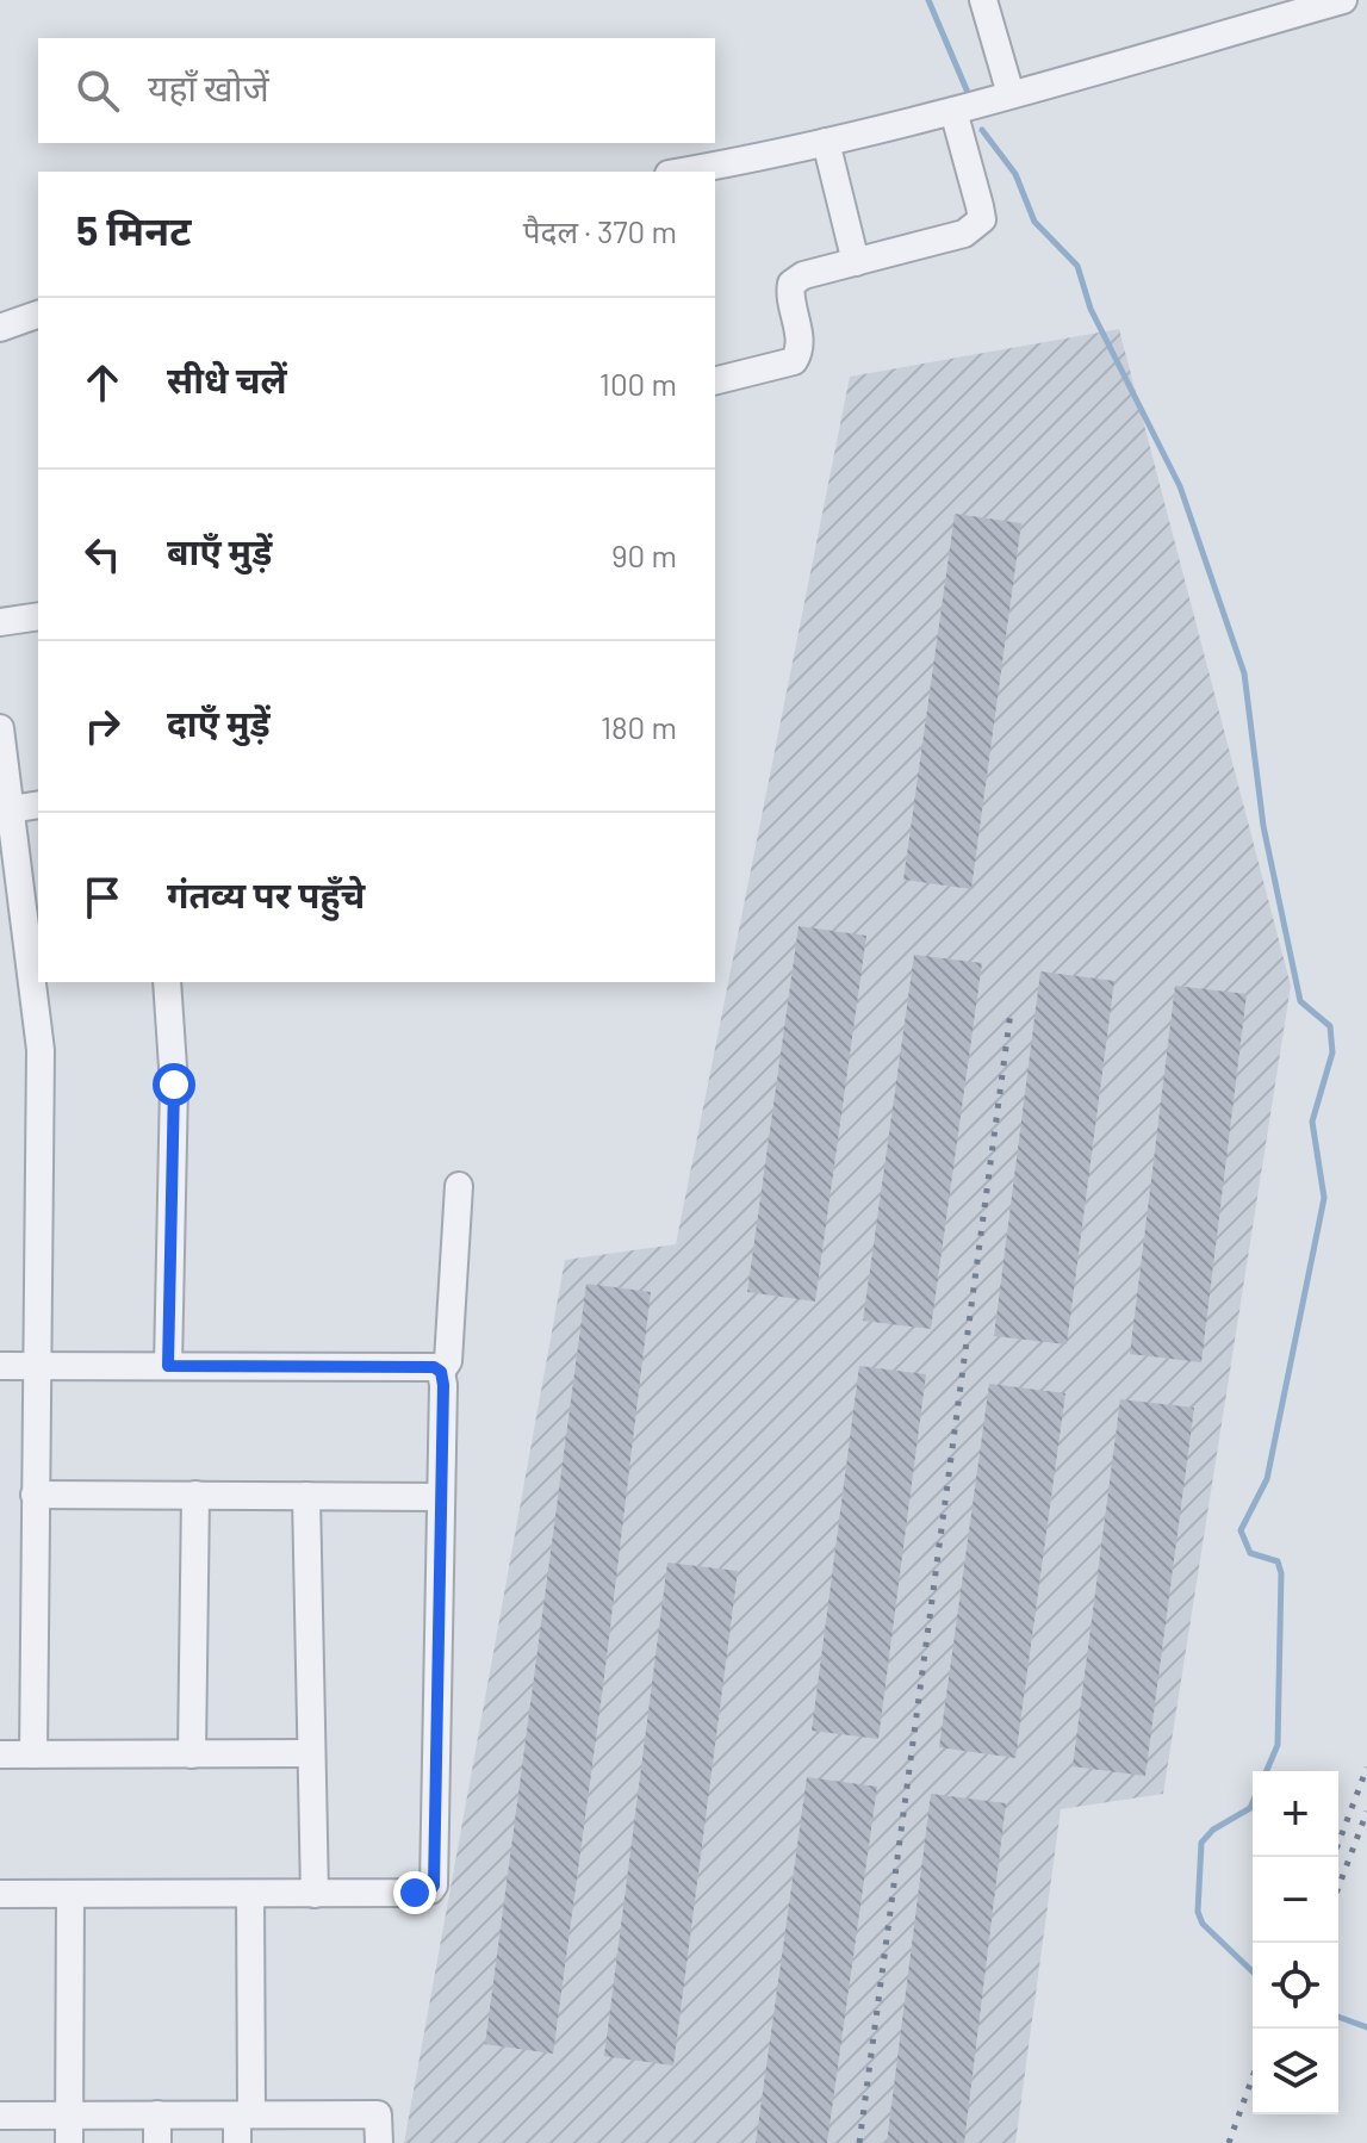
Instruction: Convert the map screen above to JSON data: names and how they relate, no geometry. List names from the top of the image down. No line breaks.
{"page":{"search":"यहाँ खोजें","heading":["5 मिनट","पैदल · 370 m"],"list":[["सीधे चलें","100 m"],["बाएँ मुड़ें","90 m"],["दाएँ मुड़ें","180 m"],"गंतव्य पर पहुँचे"],"map_buttons":["+","−"]}}
